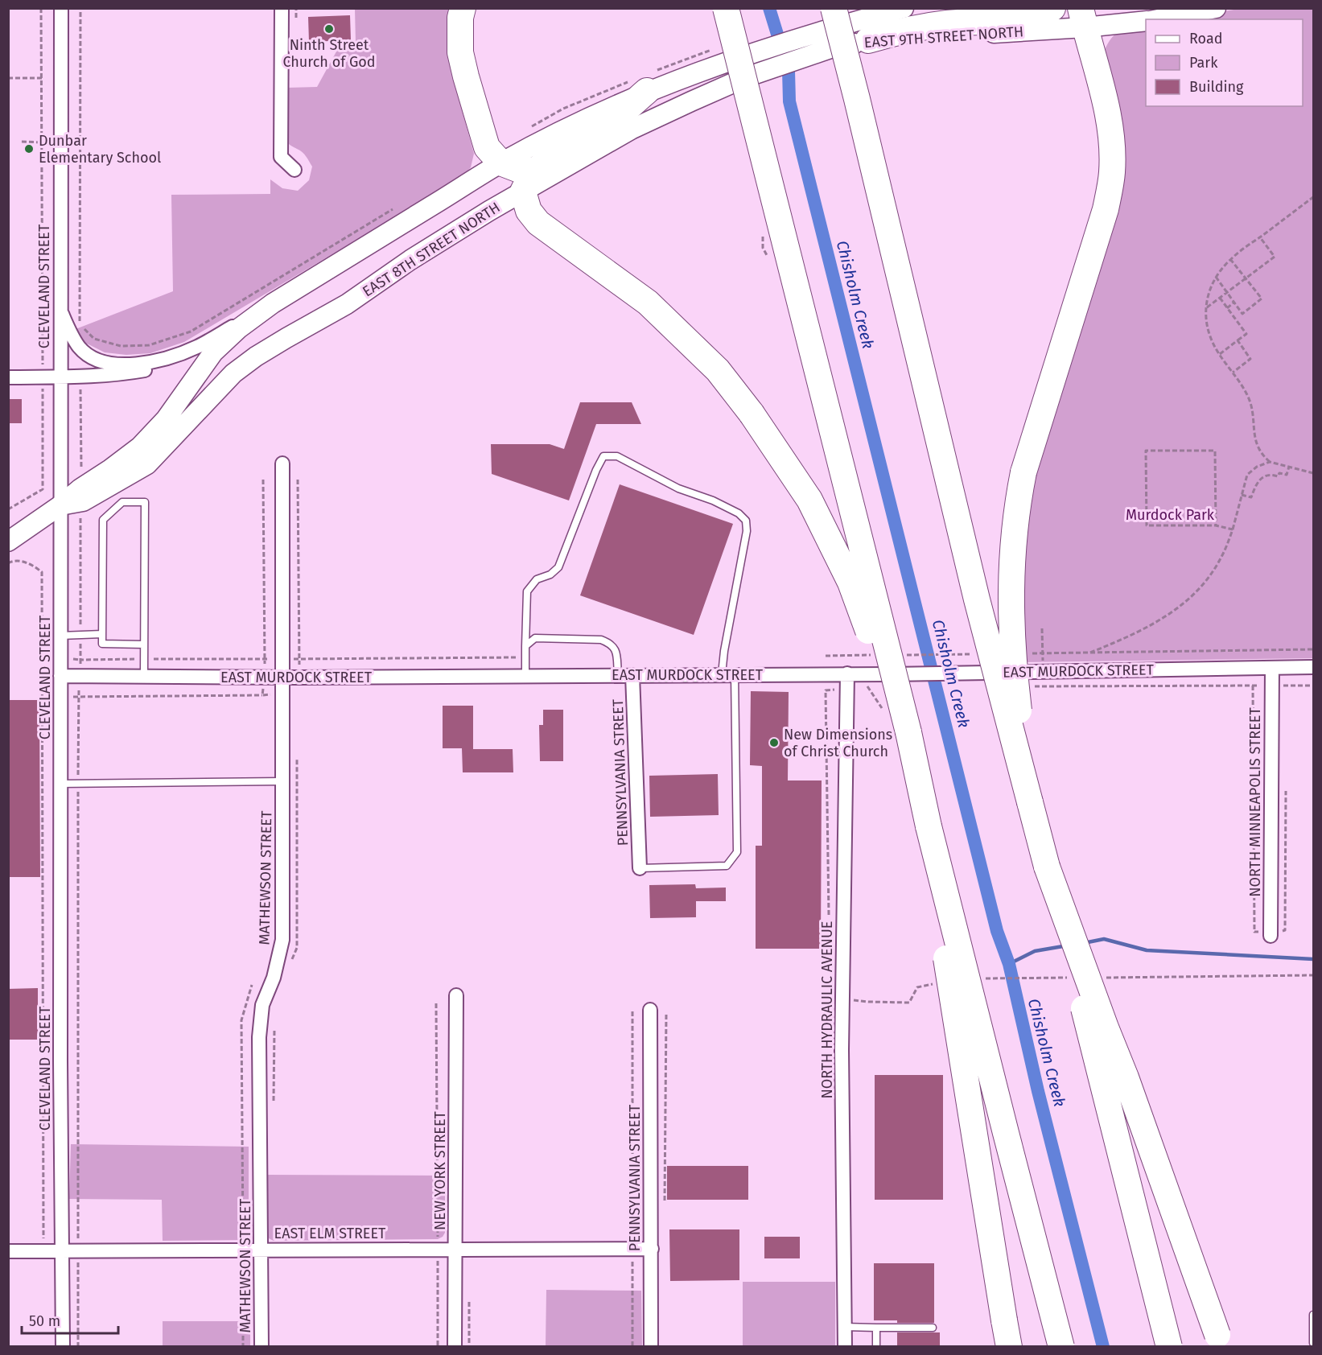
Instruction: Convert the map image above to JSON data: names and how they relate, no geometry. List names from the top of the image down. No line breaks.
{"streets":{"street":["EAST 9TH STREET NORTH","EAST 8TH STREET NORTH","CLEVELAND STREET","EAST MURDOCK STREET","PENNSYLVANIA STREET","NORTH MINNEAPOLIS STREET","MATHEWSON STREET","NORTH HYDRAULIC AVENUE","NEW YORK STREET","EAST ELM STREET"]},"crossings":[["EAST 8TH STREET NORTH","CLEVELAND STREET"],["CLEVELAND STREET","EAST MURDOCK STREET"],["CLEVELAND STREET","EAST ELM STREET"],["EAST MURDOCK STREET","PENNSYLVANIA STREET"],["EAST MURDOCK STREET","NORTH MINNEAPOLIS STREET"],["EAST MURDOCK STREET","MATHEWSON STREET"],["EAST MURDOCK STREET","NORTH HYDRAULIC AVENUE"],["PENNSYLVANIA STREET","EAST ELM STREET"],["MATHEWSON STREET","EAST ELM STREET"],["NEW YORK STREET","EAST ELM STREET"]],"water":["Chisholm Creek"],"parks":["Murdock Park"],"places":["Ninth Street Church of God","Dunbar Elementary School","New Dimensions of Christ Church"],"legend":["Road","Park","Building"],"scale_bar":"50 m"}
